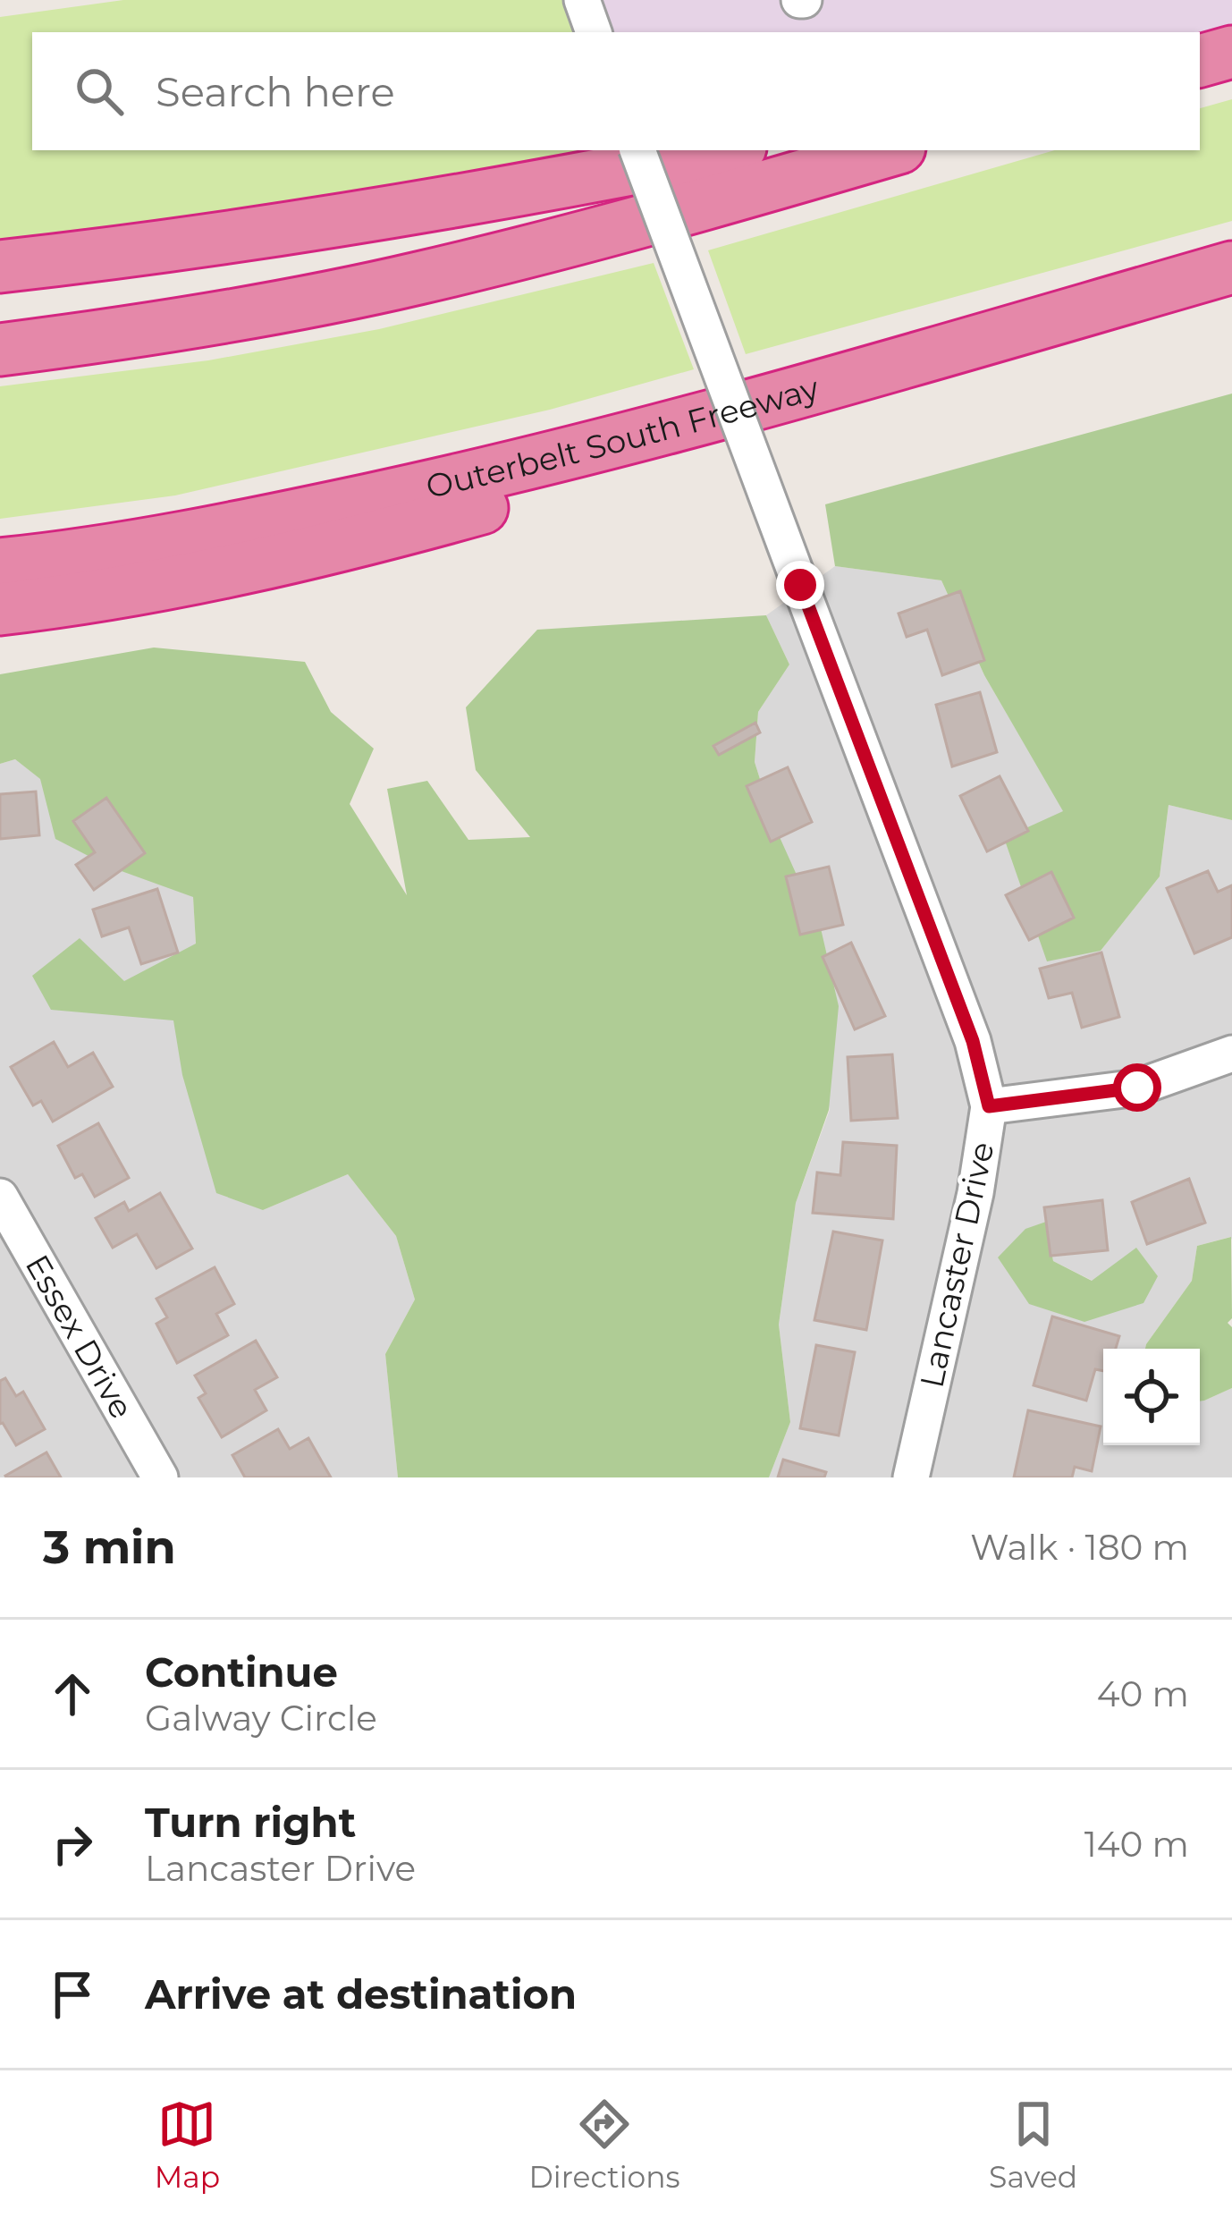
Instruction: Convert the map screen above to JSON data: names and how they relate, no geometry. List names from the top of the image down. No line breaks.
{"streets":{"highway":["Outerbelt South Freeway"],"street":["Lancaster Drive","Essex Drive"]},"page":{"search":"Search here","heading":["3 min","Walk · 180 m"],"list":[["Continue","Galway Circle","40 m"],["Turn right","Lancaster Drive","140 m"],"Arrive at destination"],"nav":["Map","Directions","Saved"]}}
